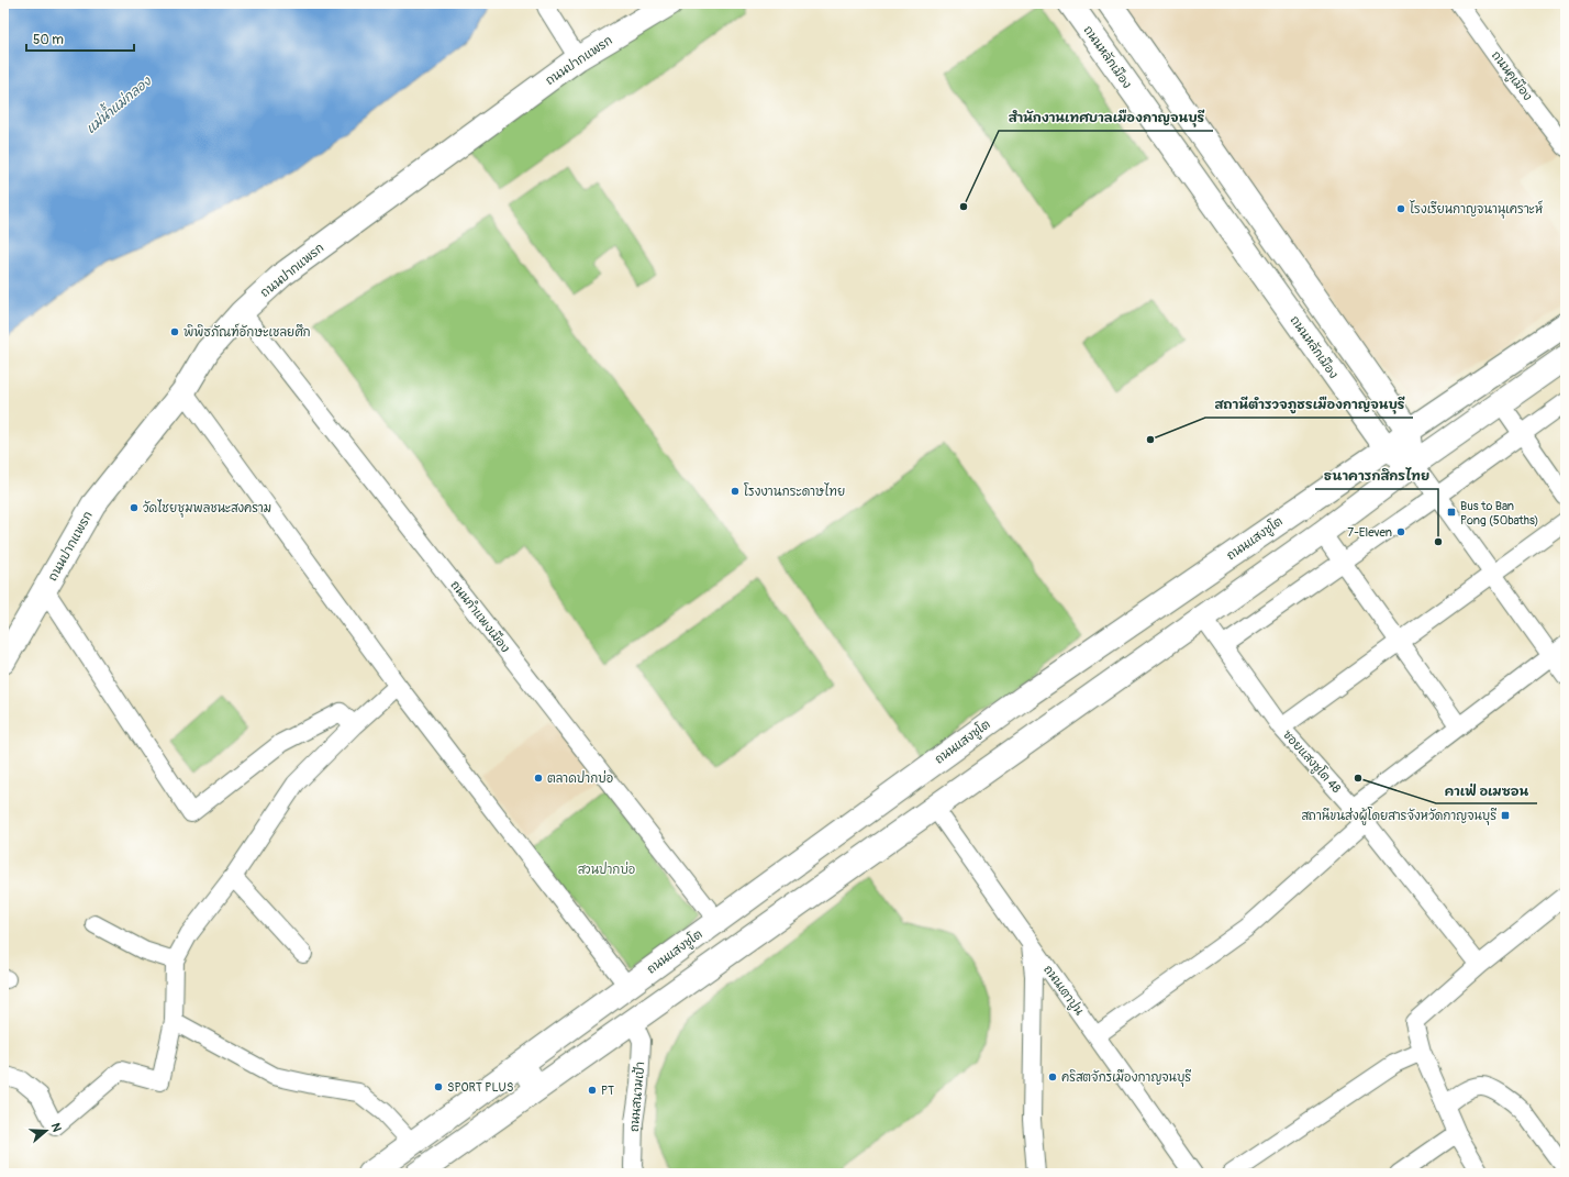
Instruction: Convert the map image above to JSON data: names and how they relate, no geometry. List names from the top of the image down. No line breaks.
{"streets":{"main road":["ถนนหลักเมือง","ถนนปากแพรก","ถนนแสงชูโต"],"street":["ถนนคูเมือง","ถนนกำแพงเมือง","ซอยแสงชูโต 48","ถนนเตาปูน","ถนนสนามเป้า"]},"crossings":[["ถนนหลักเมือง","ถนนแสงชูโต"],["ถนนปากแพรก","ถนนกำแพงเมือง"],["ถนนแสงชูโต","ถนนกำแพงเมือง"]],"water":["แม่น้ำแม่กลอง"],"parks":["สวนปากบ่อ"],"places":{"other":["สำนักงานเทศบาลเมืองกาญจนบุรี","โรงเรียนกาญจนานุเคราะห์","พิพิธภัณฑ์อักษะเชลยศึก","สถานีตำรวจภูธรเมืองกาญจนบุรี","โรงงานกระดาษไทย","วัดไชยชุมพลชนะสงคราม","7-Eleven","ธนาคารกสิกรไทย","ตลาดปากบ่อ","คาเฟ่ อเมซอน","คริสตจักรเมืองกาญจนบุรี","SPORT PLUS","PT"],"transit":["Bus to Ban Pong (50baths)","สถานีขนส่งผู้โดยสารจังหวัดกาญจนบุรี"]},"scale_bar":"50 m","north":"right"}
